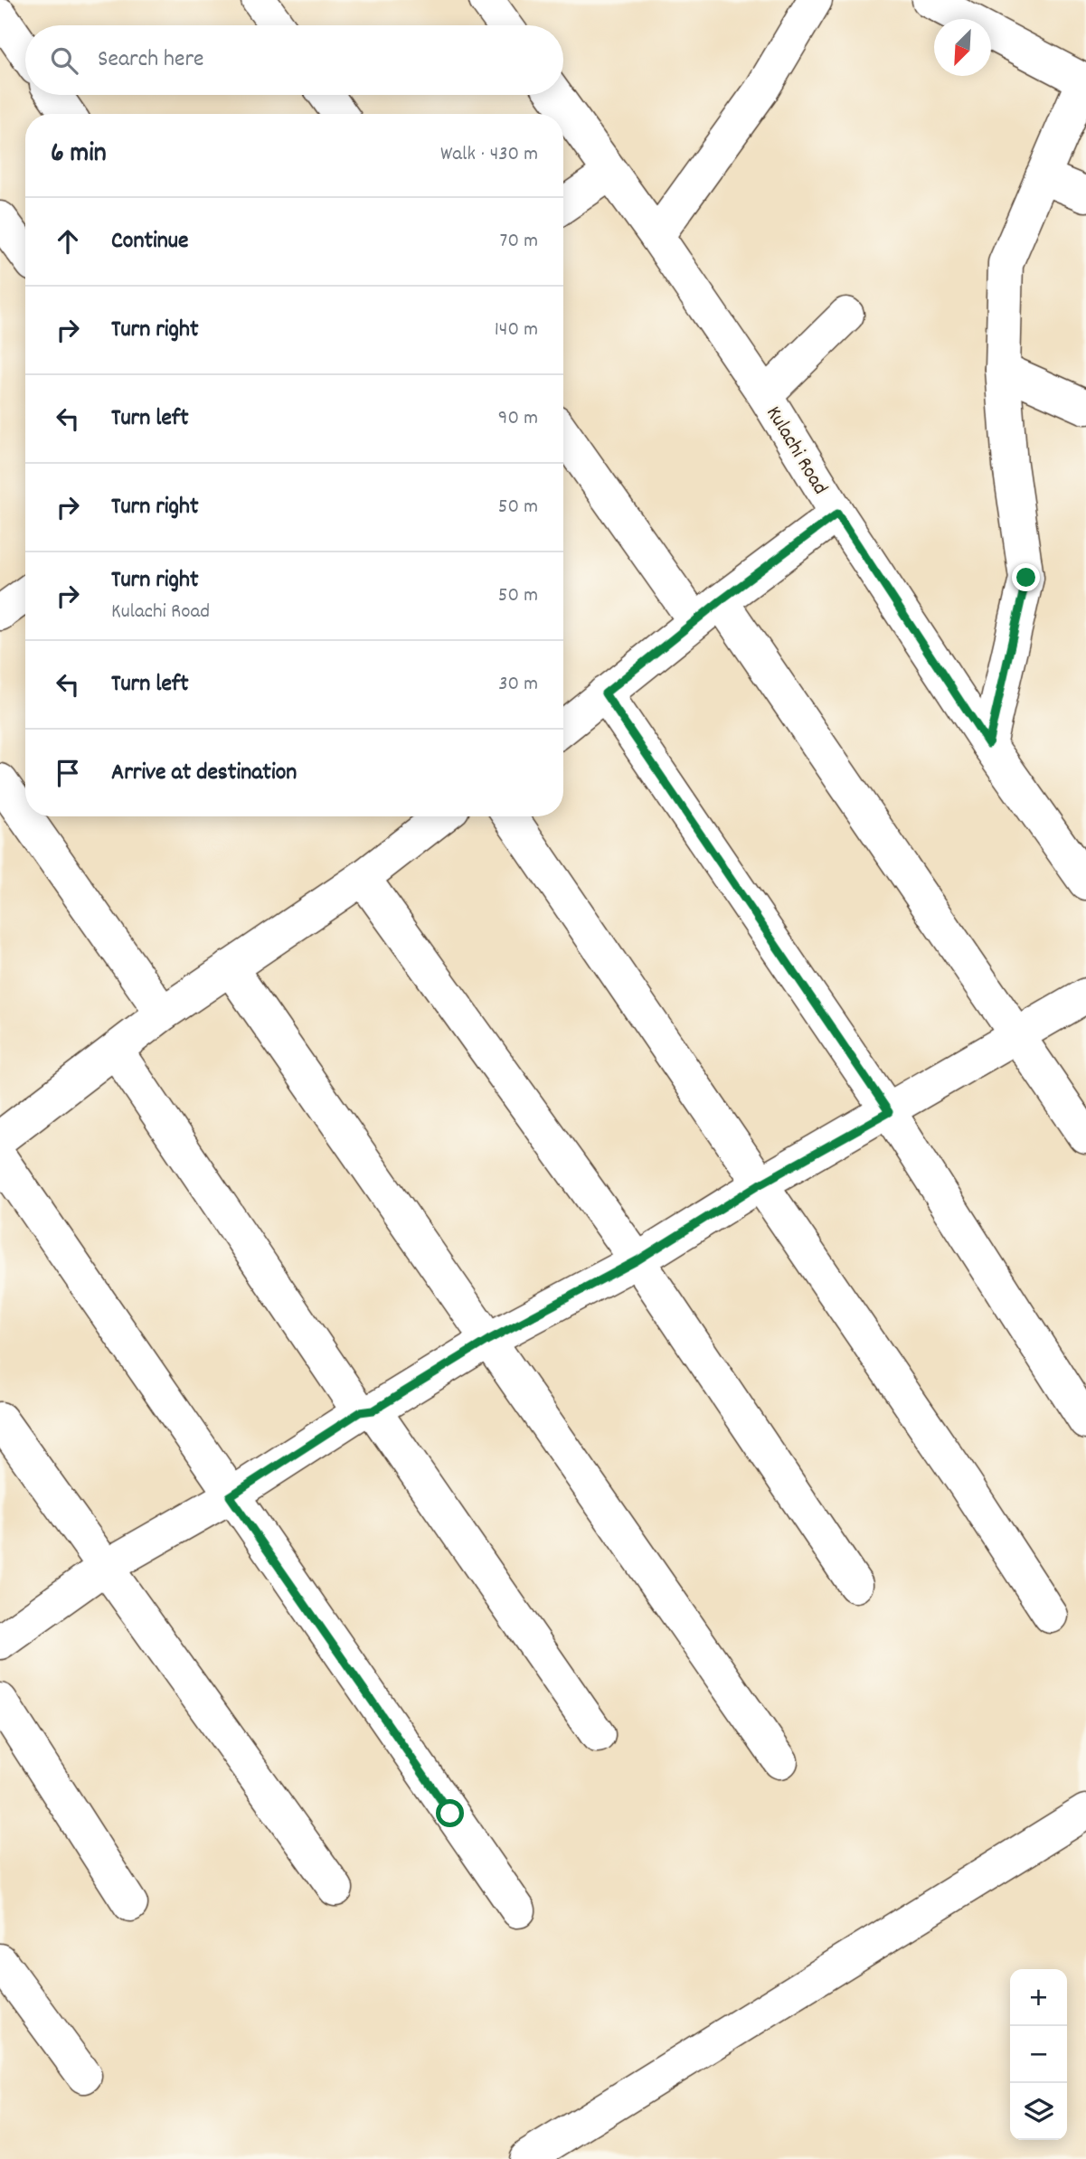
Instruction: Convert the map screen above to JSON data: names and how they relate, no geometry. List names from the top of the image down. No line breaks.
{"streets":{"street":["Kulachi Road"]},"north":"bottom left","page":{"search":"Search here","heading":["6 min","Walk · 430 m"],"list":[["Continue","70 m"],["Turn right","140 m"],["Turn left","90 m"],["Turn right","50 m"],["Turn right","Kulachi Road","50 m"],["Turn left","30 m"],"Arrive at destination"],"map_buttons":["+","−"]}}
